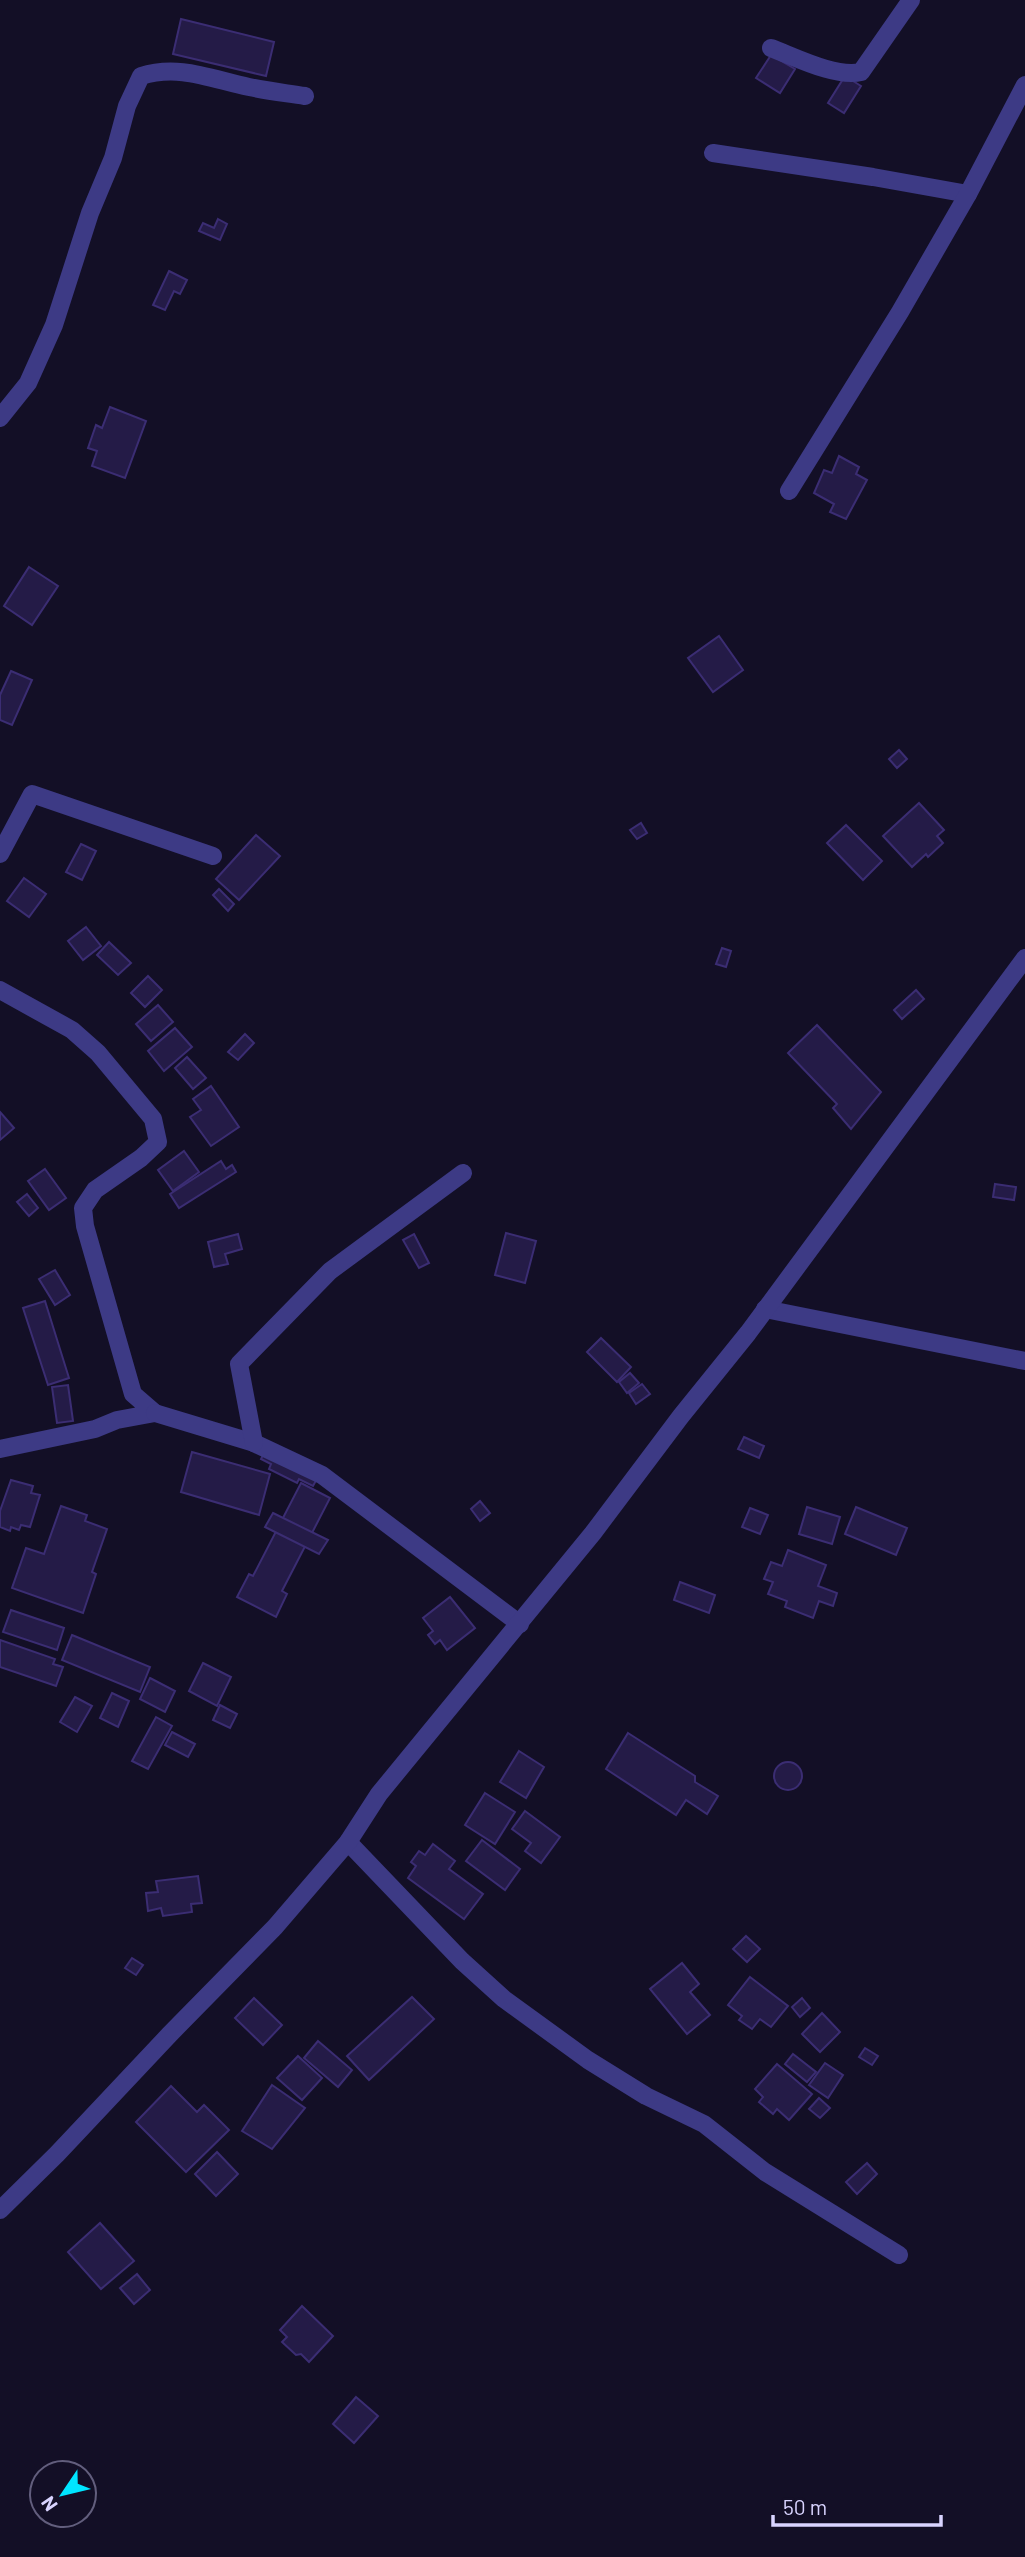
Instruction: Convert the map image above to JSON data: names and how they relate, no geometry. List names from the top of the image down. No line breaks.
{"scale_bar":"50 m","north":"bottom left"}
